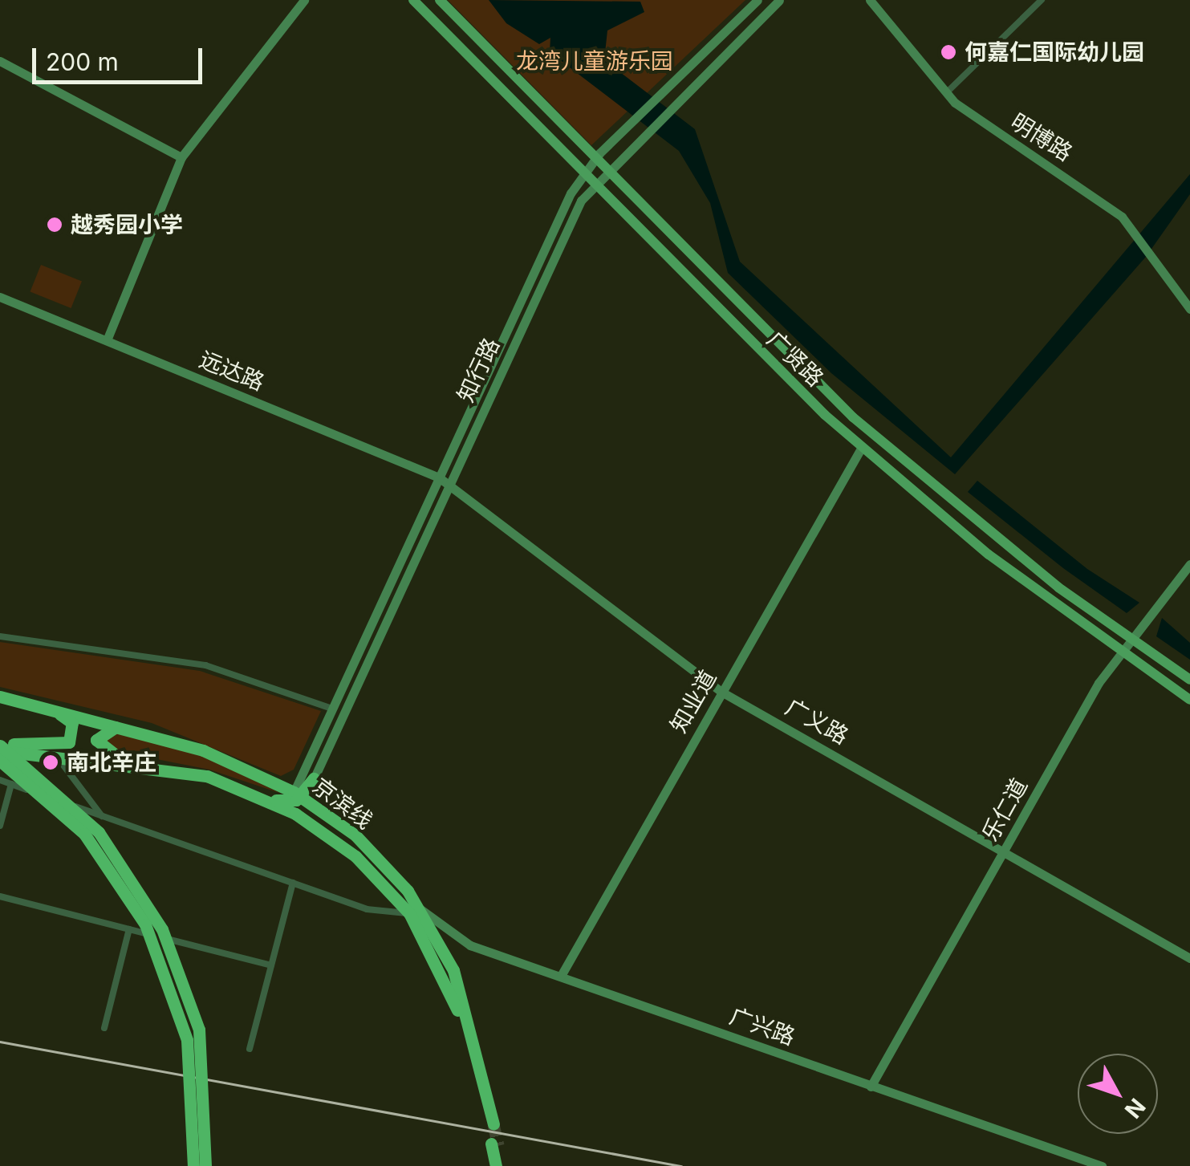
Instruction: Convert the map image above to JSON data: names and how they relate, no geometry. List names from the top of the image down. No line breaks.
{"streets":{"highway":["京滨线"],"main road":["广贤路"],"street":["明博路","知行路","远达路","知业道","广义路","乐仁道","广兴路"]},"crossings":[["广贤路","知行路"],["广贤路","知业道"],["广贤路","乐仁道"],["知行路","远达路"],["知行路","广义路"],["远达路","广义路"],["知业道","广义路"],["知业道","广兴路"],["广义路","乐仁道"],["京滨线","广兴路"],["乐仁道","广兴路"]],"parks":["龙湾儿童游乐园"],"places":["何嘉仁国际幼儿园","越秀园小学","南北辛庄"],"scale_bar":"200 m","north":"bottom right"}
